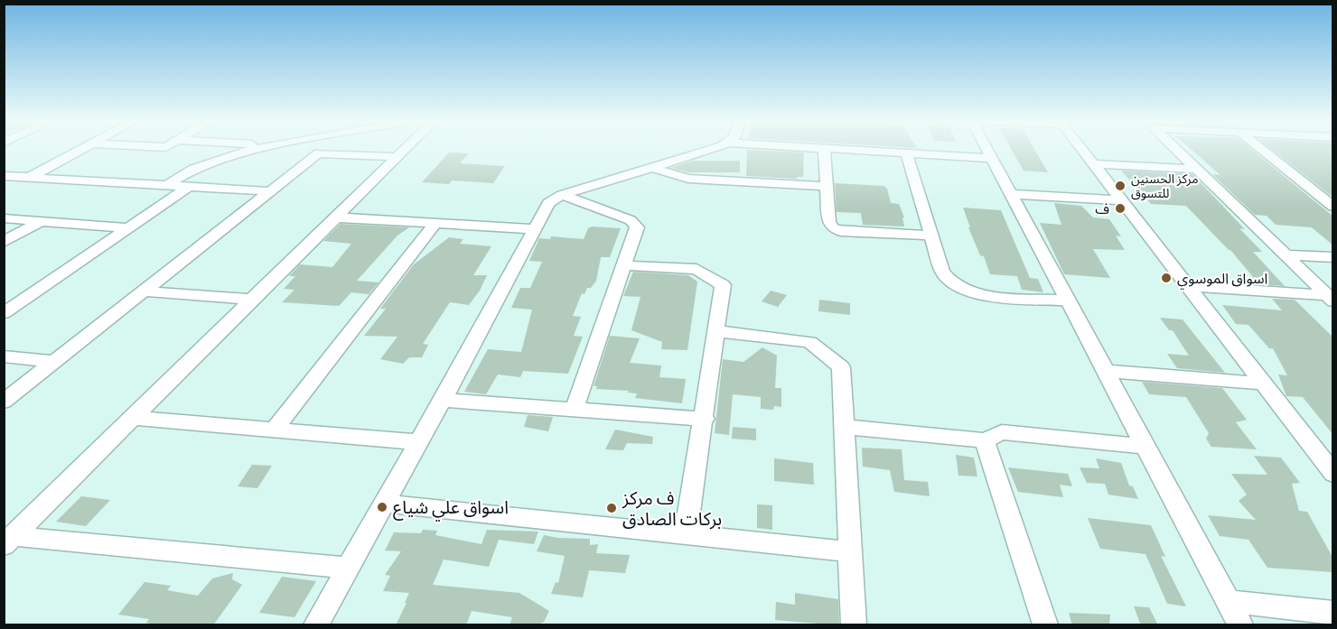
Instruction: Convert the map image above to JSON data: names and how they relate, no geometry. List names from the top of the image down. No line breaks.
{"places":["مركز الحسنين للتسوق","ف","اسواق الموسوي","اسواق علي شياع","ف مركز بركات الصادق"]}
